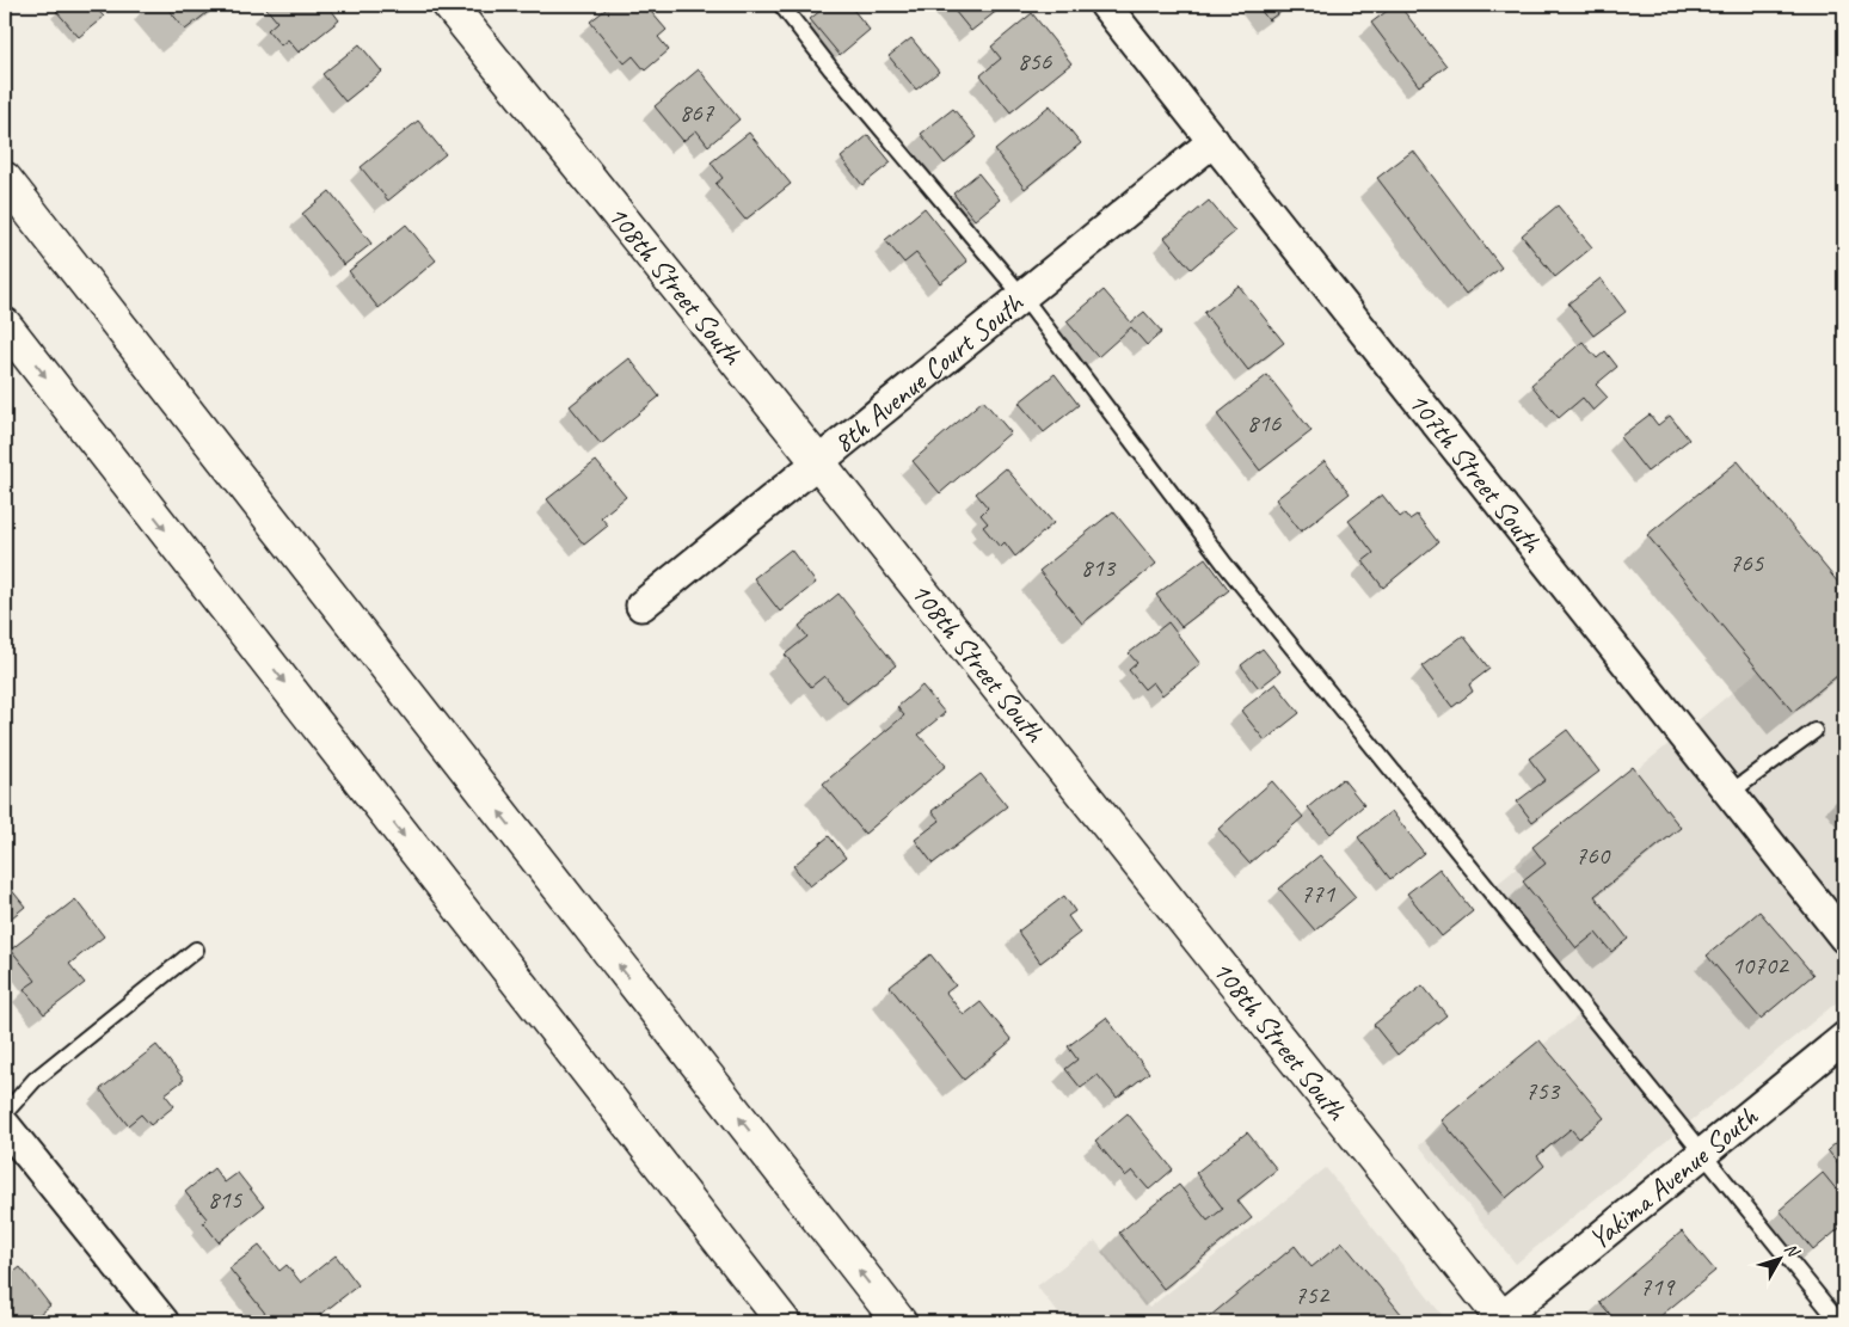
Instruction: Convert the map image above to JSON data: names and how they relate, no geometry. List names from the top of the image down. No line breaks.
{"streets":{"main road":["108th Street South"],"street":["8th Avenue Court South","107th Street South","Yakima Avenue South"]},"crossings":[["108th Street South","8th Avenue Court South"],["108th Street South","Yakima Avenue South"],["8th Avenue Court South","107th Street South"]],"house_numbers":["856","867","816","765","813","760","771","10702","753","815","719","752"],"north":"top right"}
